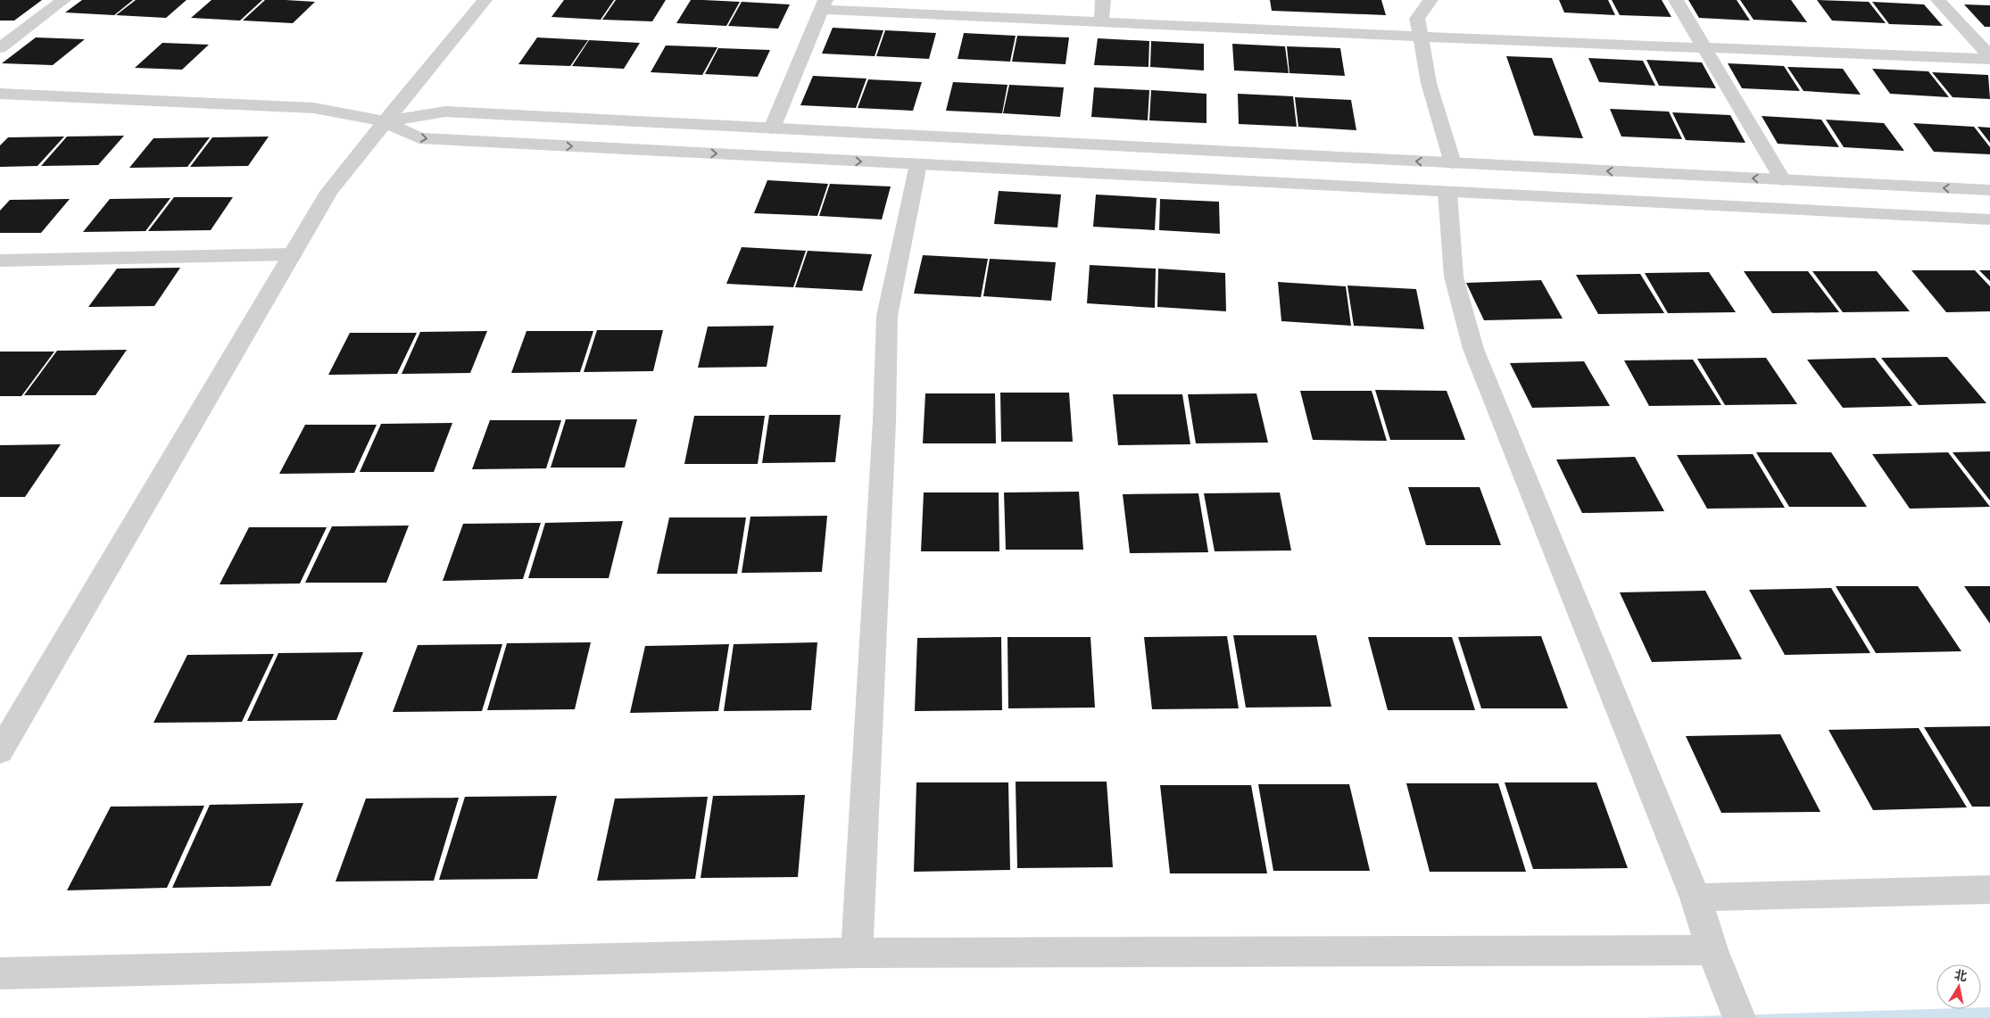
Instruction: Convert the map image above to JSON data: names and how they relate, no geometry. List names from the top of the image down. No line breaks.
{"north":"top"}
